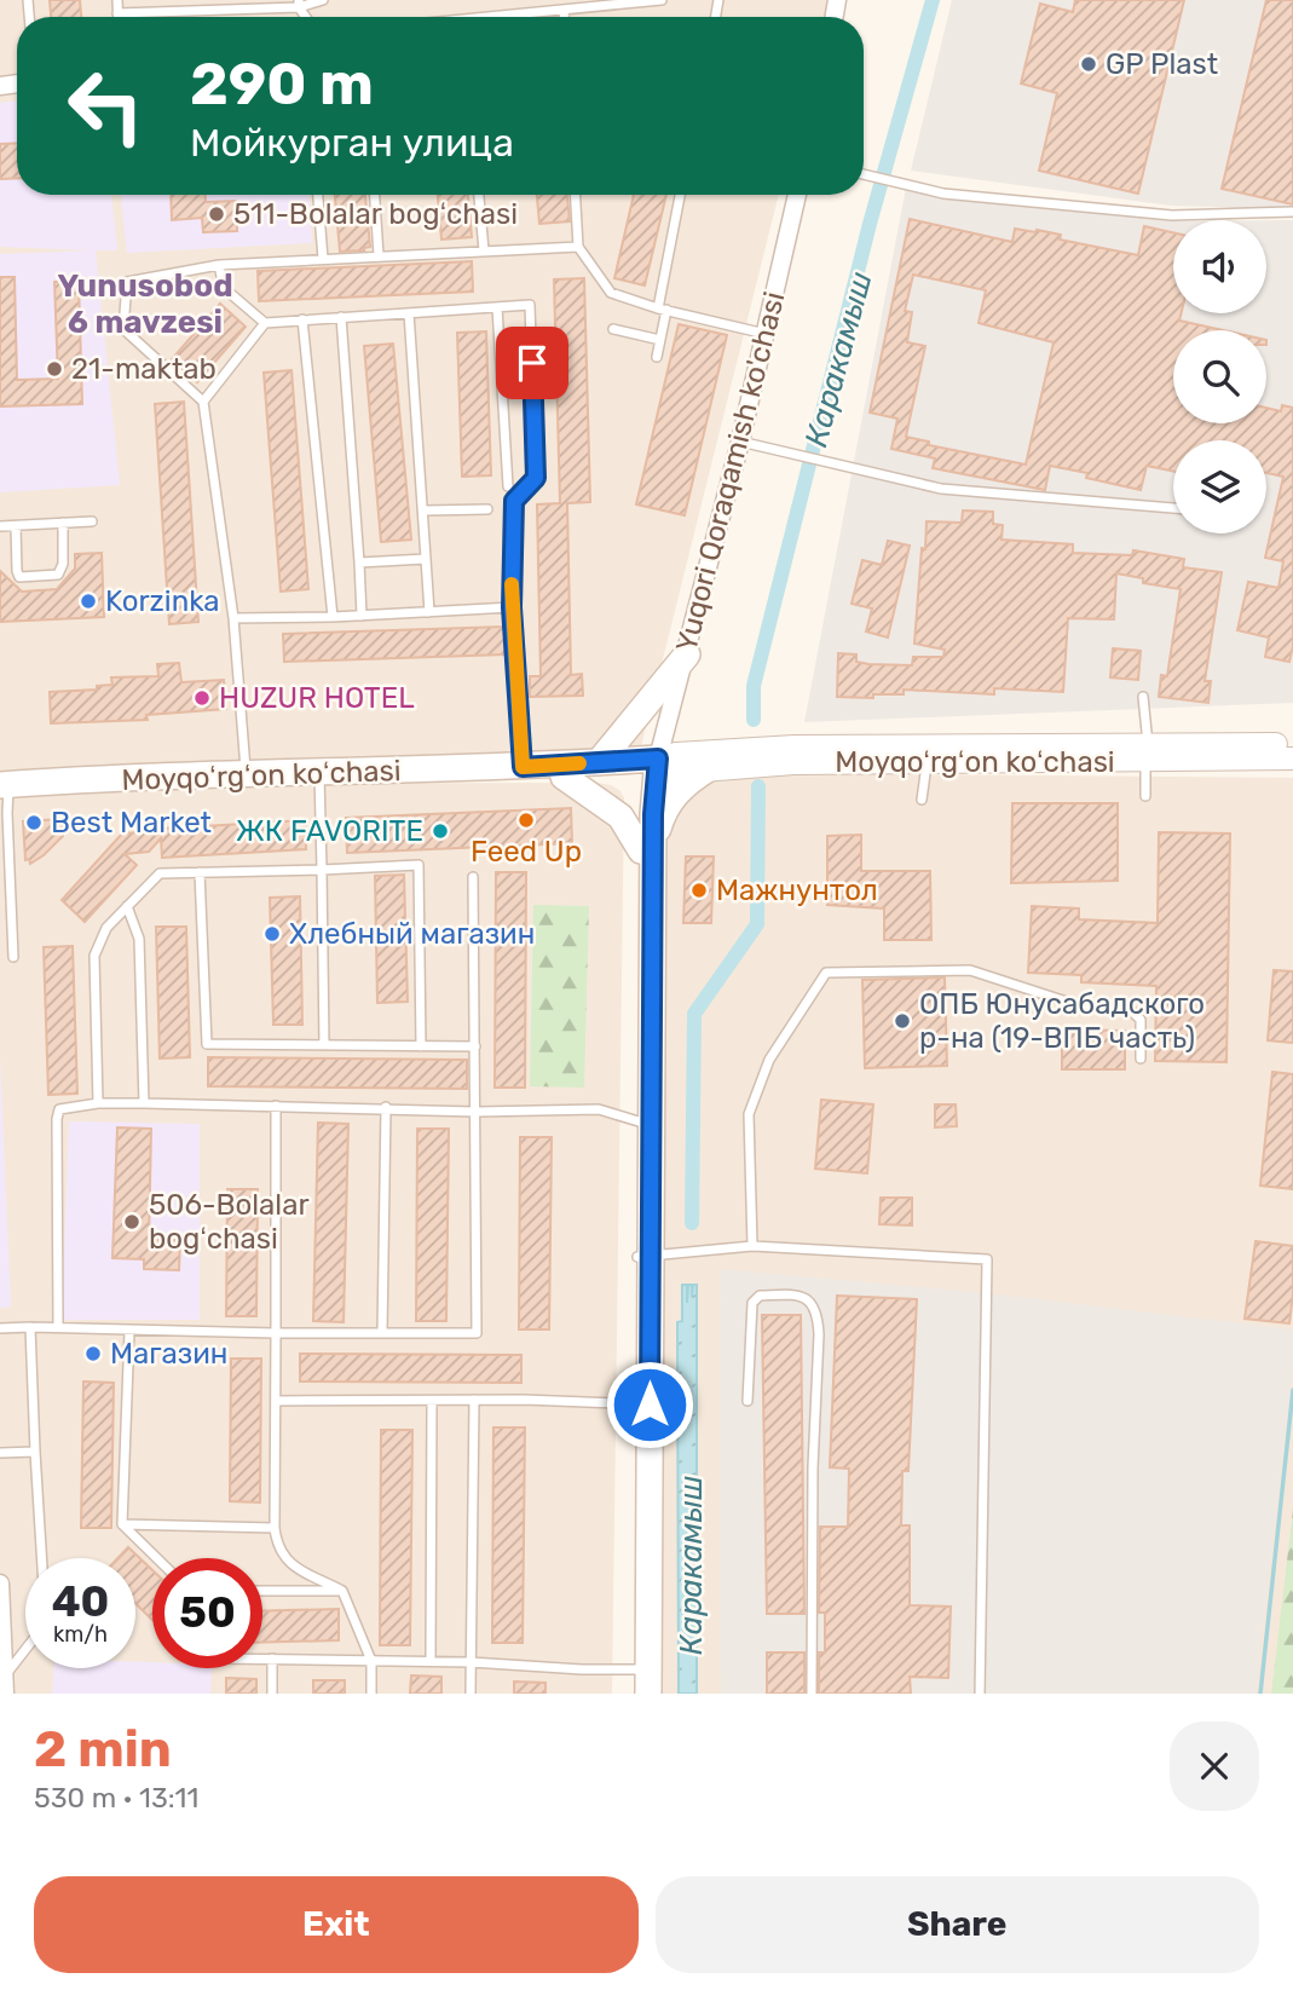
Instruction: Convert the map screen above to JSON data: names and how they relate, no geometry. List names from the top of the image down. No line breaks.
{"streets":{"main road":["Yuqori Qoraqamish ko'chasi","Moyqoʻrgʻon koʻchasi"]},"crossings":[["Yuqori Qoraqamish ko'chasi","Moyqoʻrgʻon koʻchasi"]],"districts":["Yunusobod 6 mavzesi"],"water":["Каракамыш"],"places":["GP Plast","511-Bolalar bogʻchasi","21-maktab","Korzinka","HUZUR HOTEL","Feed Up","Best Market","ЖК FAVORITE","Мажнунтол","Хлебный магазин","ОПБ Юнусабадского р-на (19-ВПБ часть)","506-Bolalar bogʻchasi","Магазин"],"page":{"turn":["290 m","Мойкурган улица"],"speed":"40 km/h","limit":"50","heading":["2 min","530 m · 13:11"],"buttons":["Exit","Share"]}}
